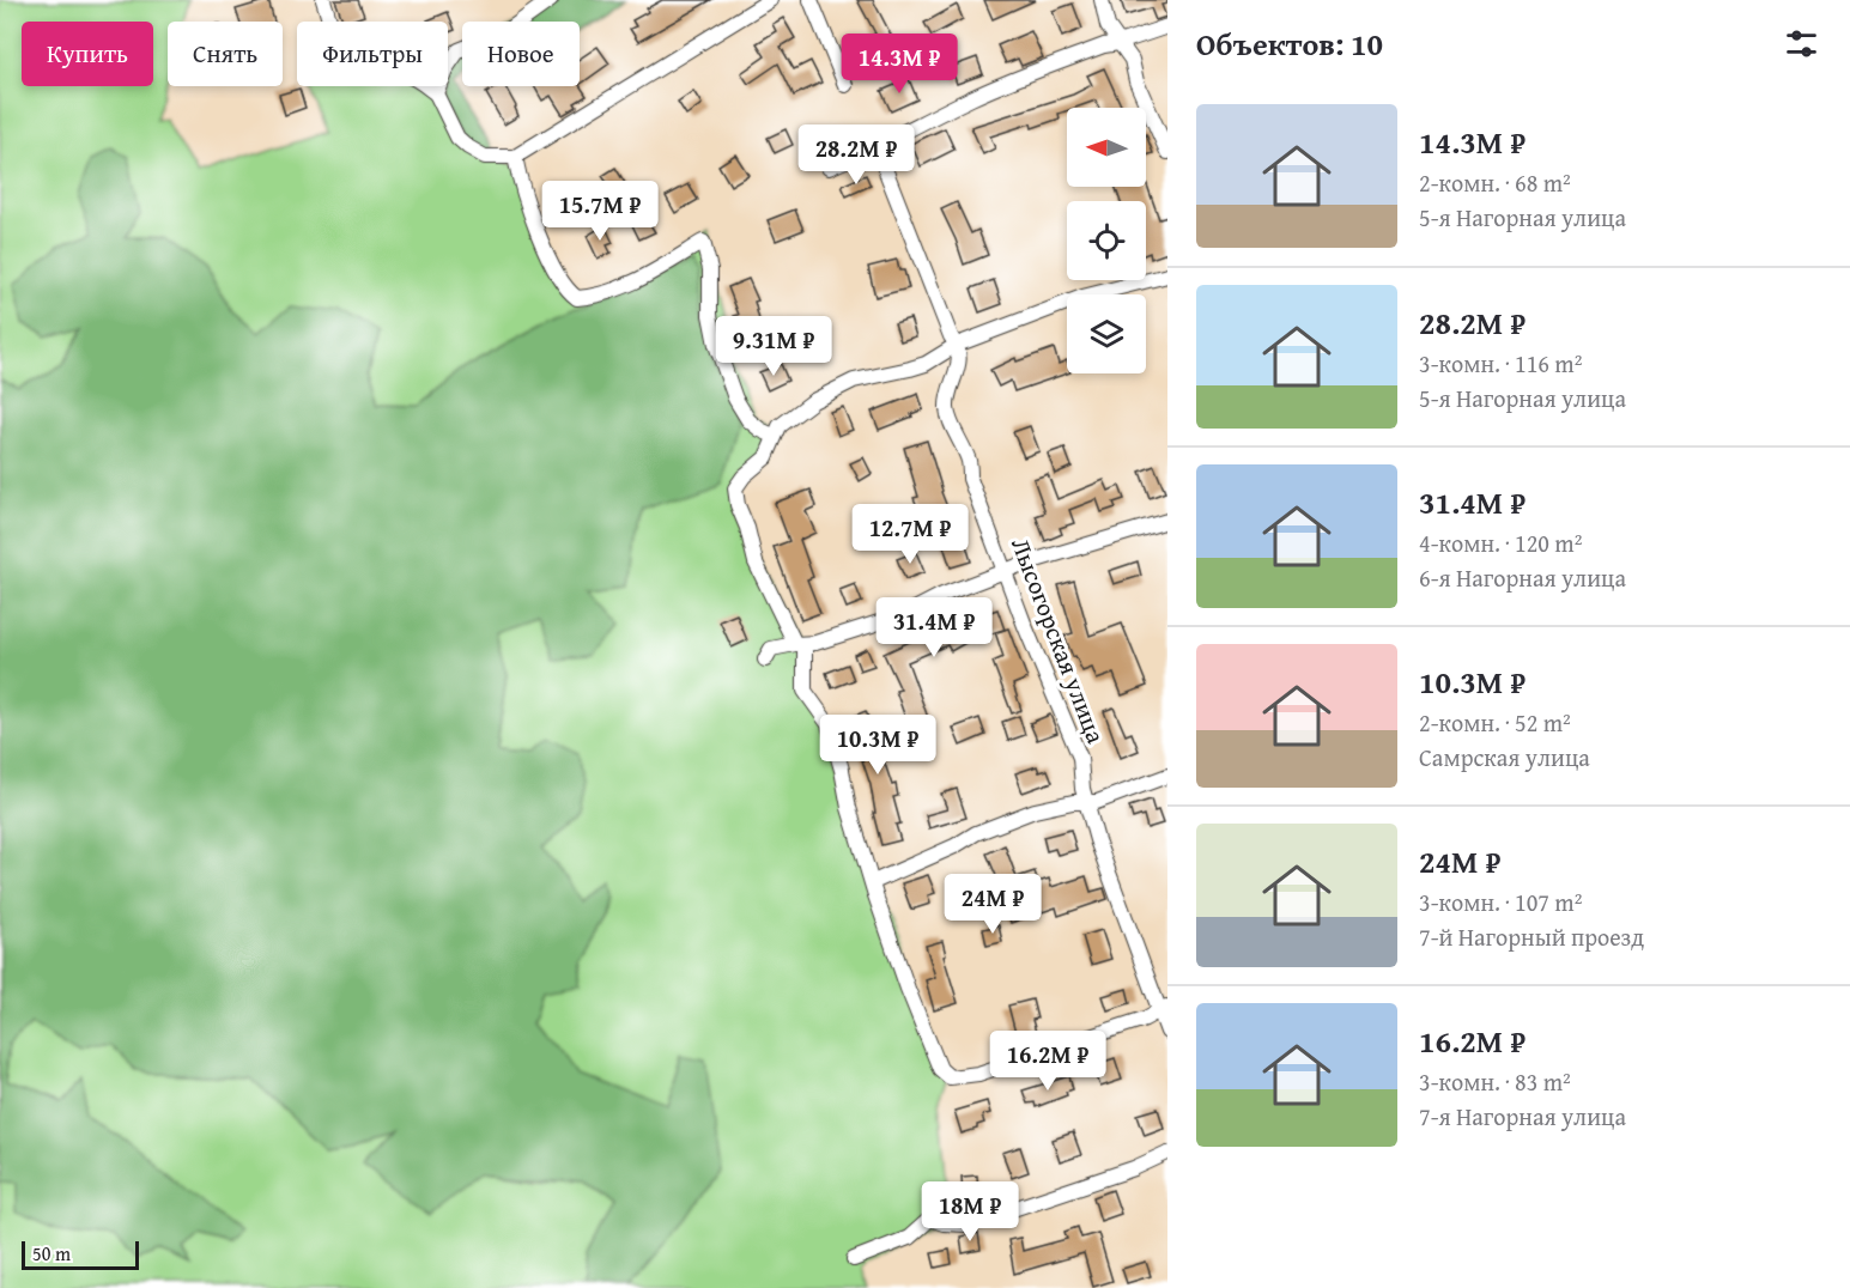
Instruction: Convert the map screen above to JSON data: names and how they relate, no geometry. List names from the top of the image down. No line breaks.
{"streets":{"street":["Лысогорская улица"]},"scale_bar":"50 m","north":"left","page":{"heading":"Объектов: 10","chip":["Купить","Снять","Фильтры","Новое"],"price":["14.3M ₽","28.2M ₽","15.7M ₽","9.31M ₽","12.7M ₽","31.4M ₽","10.3M ₽","24M ₽","16.2M ₽","18M ₽"],"list":[{"name":"14.3M ₽","note":"2-комн. · 68 m² · 5-я Нагорная улица"},{"name":"28.2M ₽","note":"3-комн. · 116 m² · 5-я Нагорная улица"},{"name":"31.4M ₽","note":"4-комн. · 120 m² · 6-я Нагорная улица"},{"name":"10.3M ₽","note":"2-комн. · 52 m² · Самрская улица"},{"name":"24M ₽","note":"3-комн. · 107 m² · 7-й Нагорный проезд"},{"name":"16.2M ₽","note":"3-комн. · 83 m² · 7-я Нагорная улица"}],"scale":"50 m"}}
